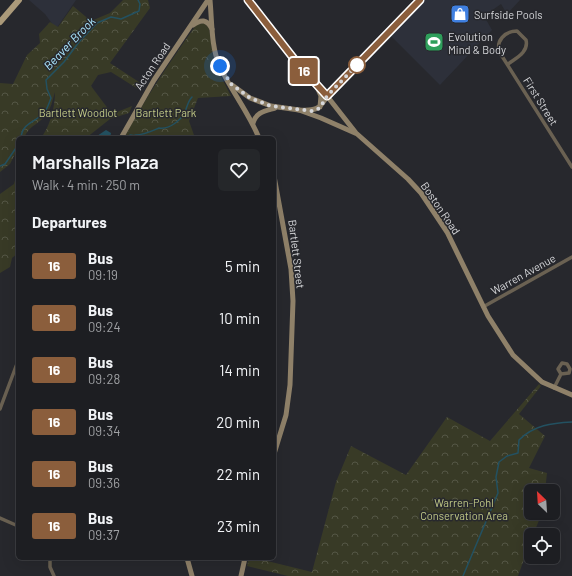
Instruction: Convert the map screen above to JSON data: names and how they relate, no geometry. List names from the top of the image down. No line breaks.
{"streets":{"main road":["Acton Road","Boston Road","Bartlett Street"],"street":["First Street","Warren Avenue"]},"crossings":[["Boston Road","Warren Avenue"]],"water":["Beaver Brook"],"parks":["Bartlett Woodlot","Bartlett Park","Warren-Pohl Conservation Area"],"places":{"shop":["Surfside Pools"],"sports":["Evolution Mind & Body"]},"lines":["bus line 16"],"north":"top left","page":{"on_map":"16","heading":[["Marshalls Plaza","Walk · 4 min · 250 m"],"Departures"],"list":[{"mark":"16","name":"Bus","note":"09:19","value":"5 min"},{"mark":"16","name":"Bus","note":"09:24","value":"10 min"},{"mark":"16","name":"Bus","note":"09:28","value":"14 min"},{"mark":"16","name":"Bus","note":"09:34","value":"20 min"},{"mark":"16","name":"Bus","note":"09:36","value":"22 min"},{"mark":"16","name":"Bus","note":"09:37","value":"23 min"}]}}
